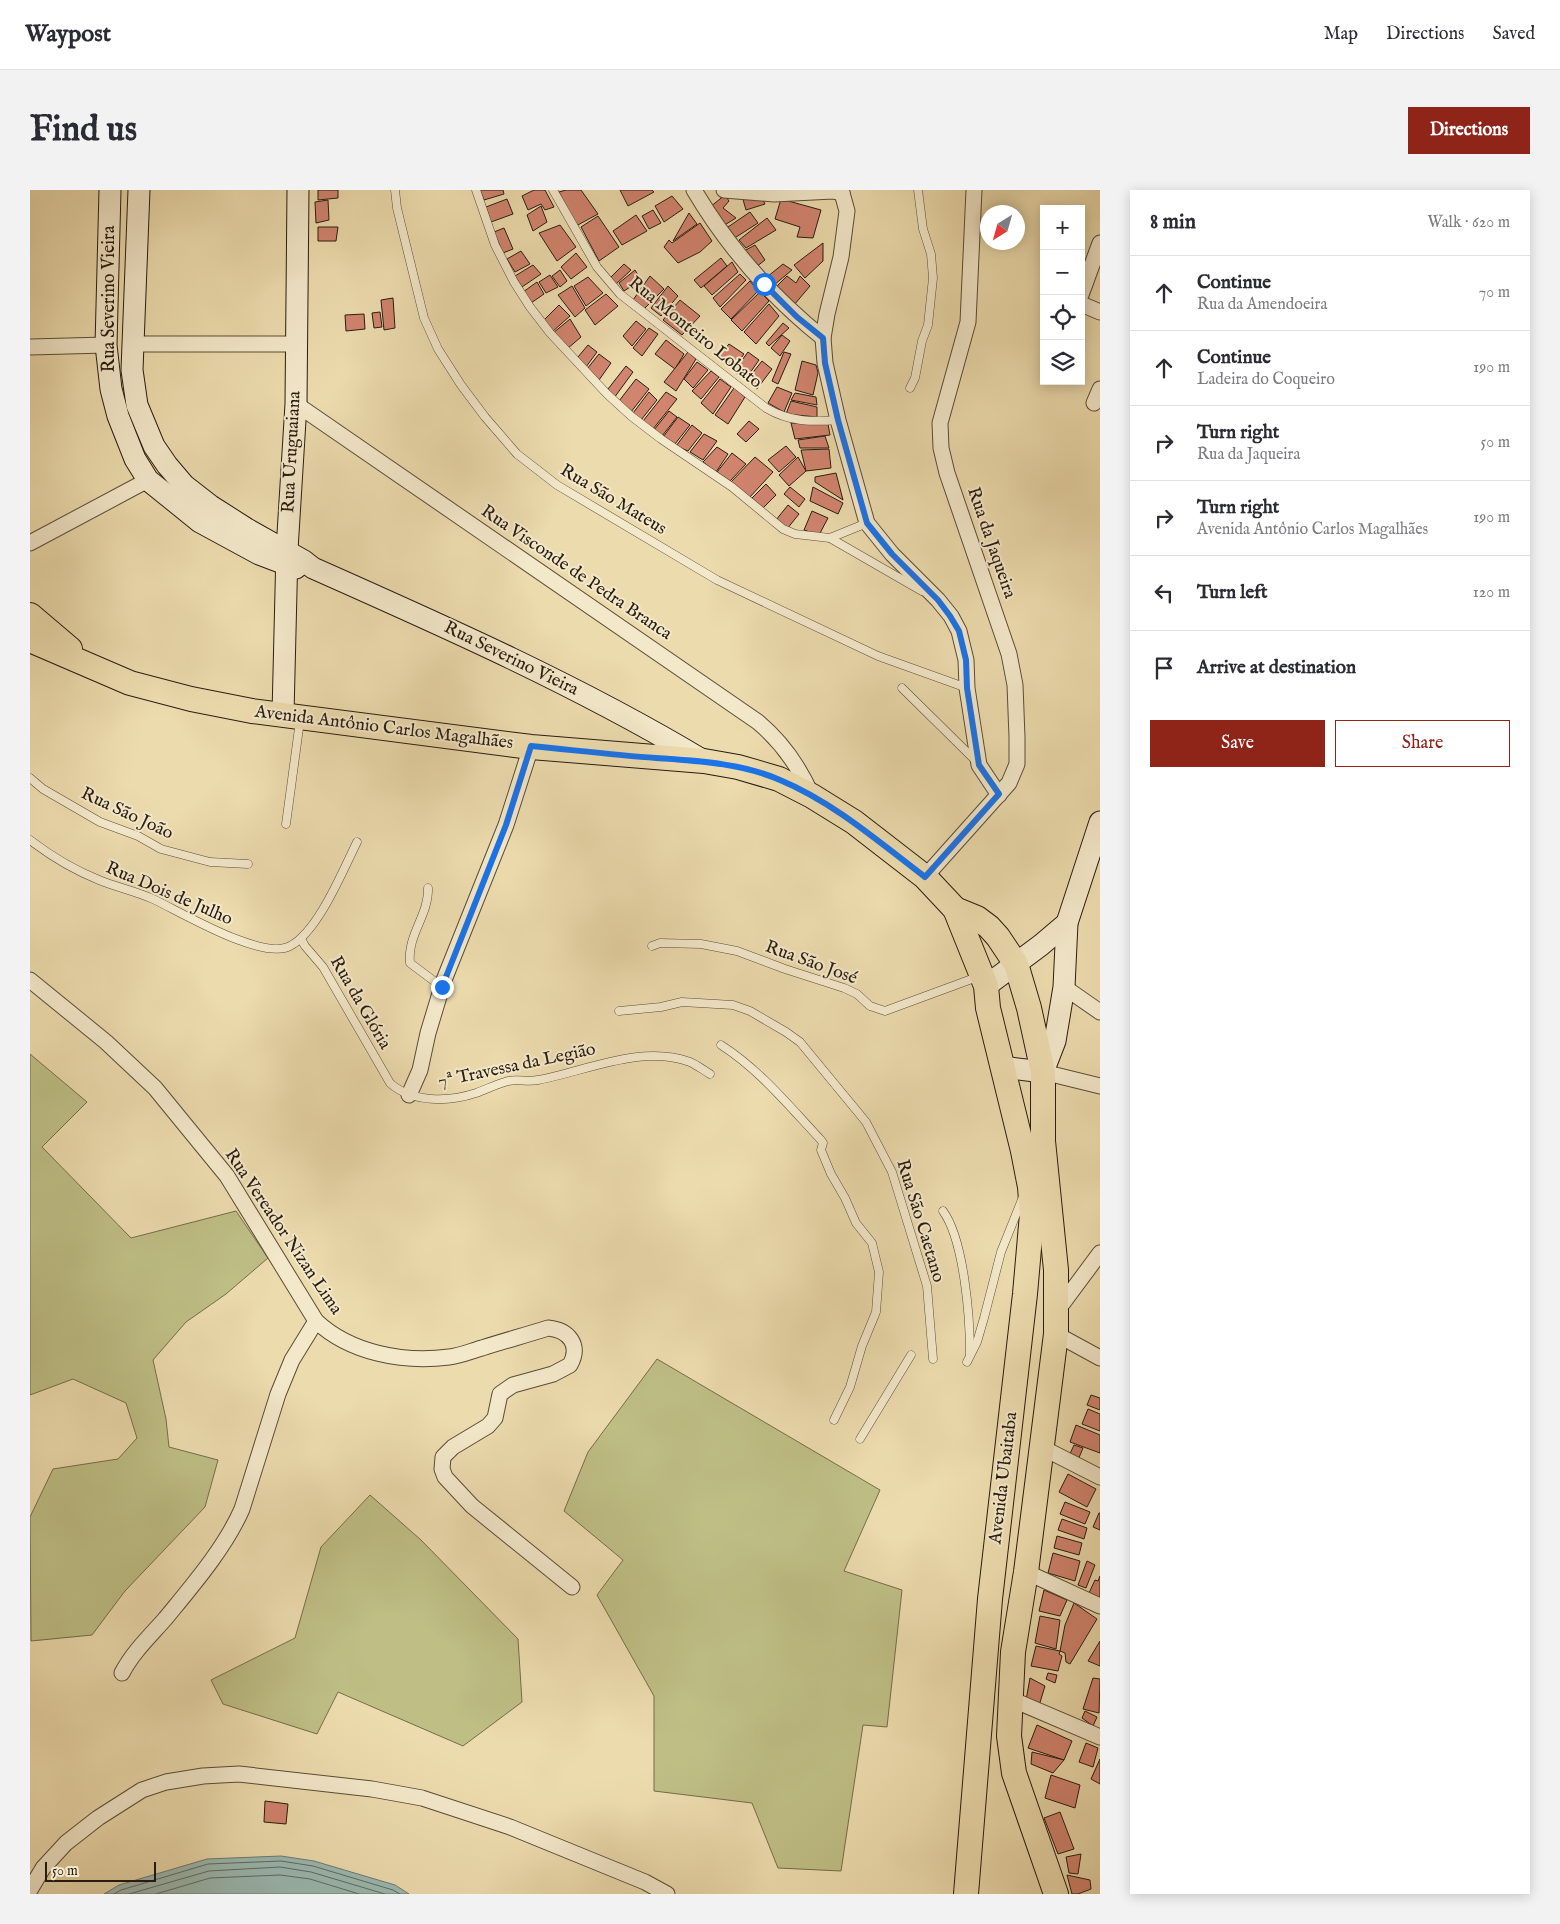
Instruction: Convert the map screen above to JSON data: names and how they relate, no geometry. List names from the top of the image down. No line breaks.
{"streets":{"main road":["Rua Severino Vieira","Rua Uruguaiana","Avenida Antônio Carlos Magalhães","Avenida Ubaitaba"],"street":["Rua da Jaqueira","Rua Visconde de Pedra Branca","Rua Vereador Nizan Lima"],"lane":["Rua Monteiro Lobato","Rua São Mateus","Rua São João","Rua Dois de Julho","Rua São José","Rua da Glória","7ª Travessa da Legião","Rua São Caetano"]},"crossings":[["Rua Severino Vieira","Rua Uruguaiana"],["Rua Severino Vieira","Avenida Antônio Carlos Magalhães"],["Rua Uruguaiana","Rua Visconde de Pedra Branca"],["Rua Uruguaiana","Avenida Antônio Carlos Magalhães"],["Rua da Jaqueira","Avenida Antônio Carlos Magalhães"],["Rua Visconde de Pedra Branca","Avenida Antônio Carlos Magalhães"],["Avenida Antônio Carlos Magalhães","Rua São José"],["Avenida Antônio Carlos Magalhães","Avenida Ubaitaba"],["Rua Dois de Julho","Rua da Glória"],["Rua São José","Avenida Ubaitaba"],["Rua da Glória","7ª Travessa da Legião"]],"scale_bar":"50 m","north":"bottom left","page":{"header":"Waypost","nav":["Map","Directions","Saved"],"buttons":["Directions",["Save","Share"]],"title":"Find us","heading":["8 min","Walk · 620 m"],"map_buttons":["+","−"],"list":[["Continue","Rua da Amendoeira","70 m"],["Continue","Ladeira do Coqueiro","190 m"],["Turn right","Rua da Jaqueira","50 m"],["Turn right","Avenida Antônio Carlos Magalhães","190 m"],["Turn left","120 m"],"Arrive at destination"],"scale":"50 m"}}
